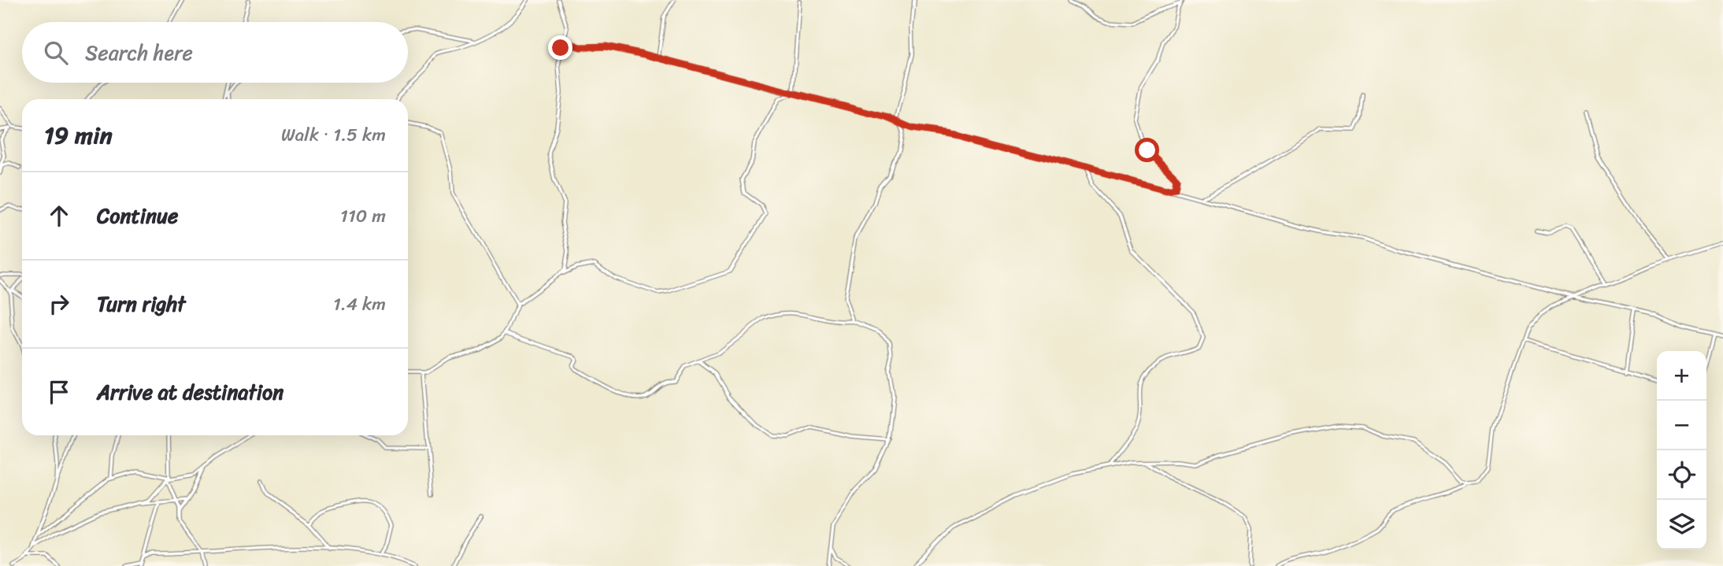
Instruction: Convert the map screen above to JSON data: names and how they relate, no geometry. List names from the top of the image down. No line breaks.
{"page":{"search":"Search here","heading":["19 min","Walk · 1.5 km"],"list":[["Continue","110 m"],["Turn right","1.4 km"],"Arrive at destination"],"map_buttons":["+","−"]}}
